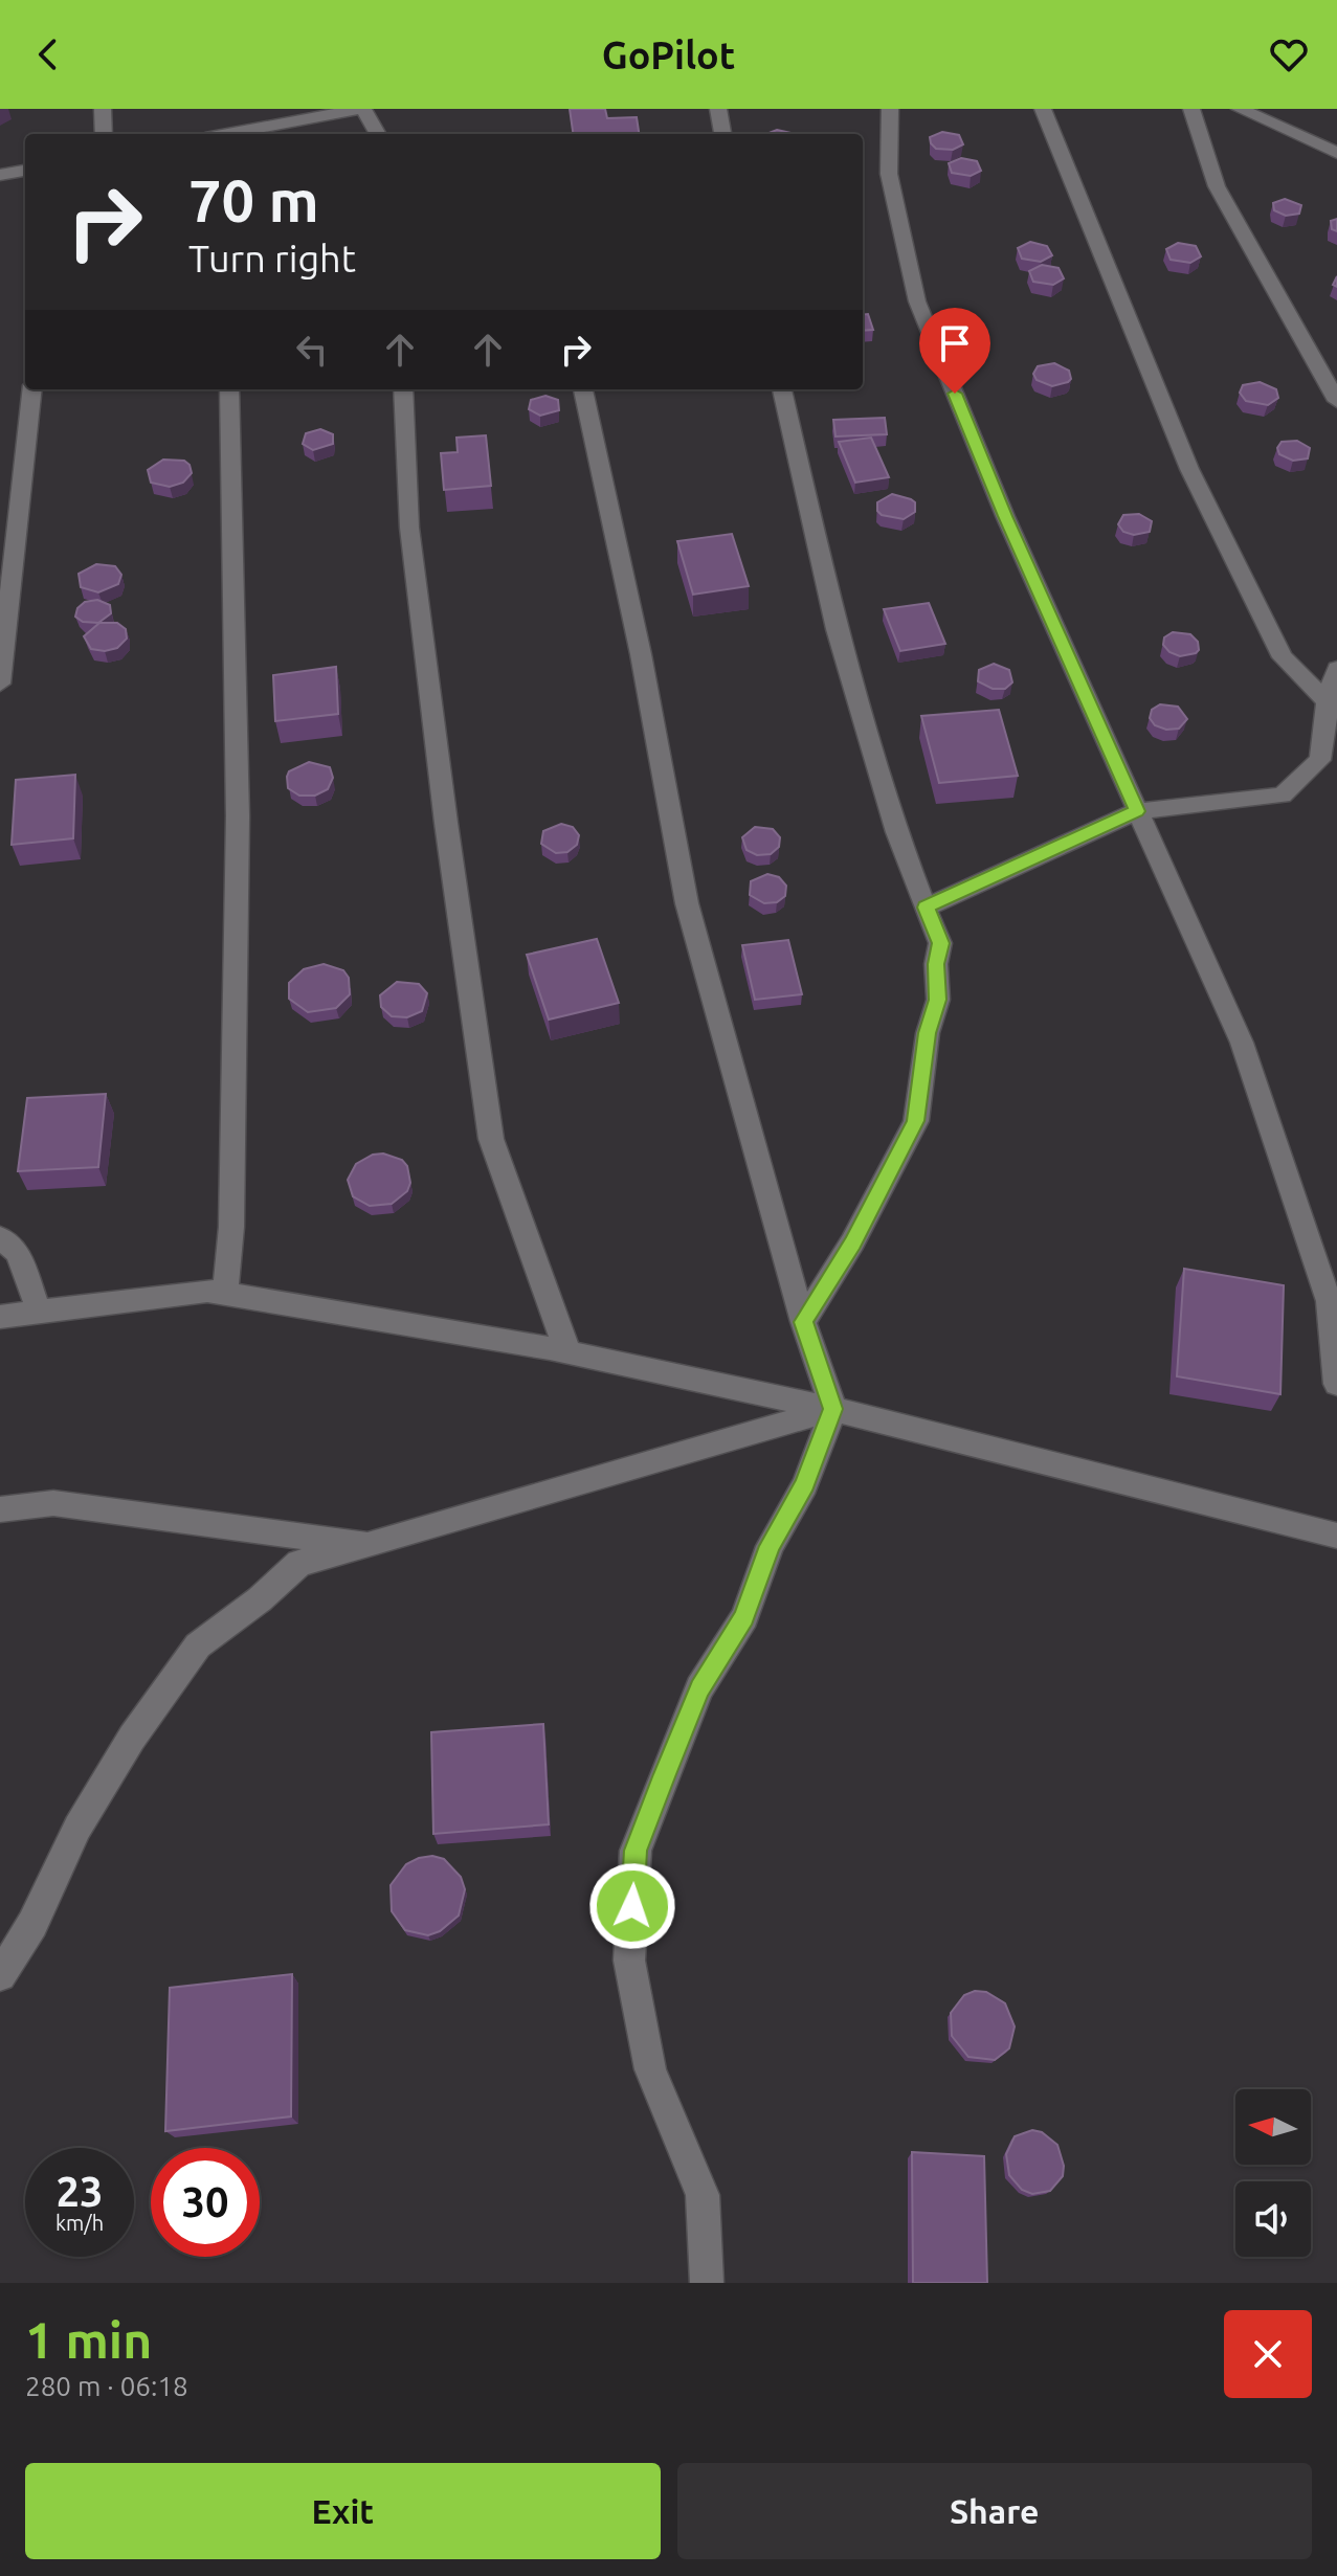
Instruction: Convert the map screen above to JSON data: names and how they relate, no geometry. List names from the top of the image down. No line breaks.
{"north":"left","page":{"header":"GoPilot","turn":["70 m","Turn right"],"speed":"23 km/h","limit":"30","heading":["1 min","280 m · 06:18"],"buttons":["Exit","Share"]}}
